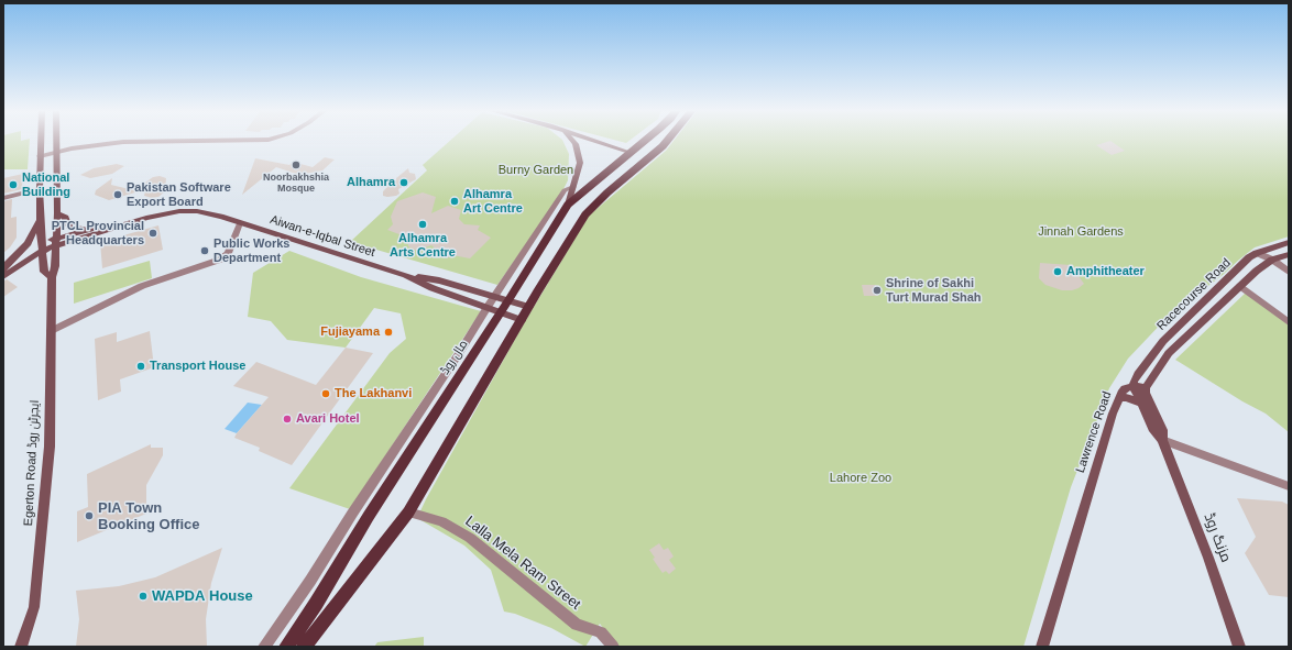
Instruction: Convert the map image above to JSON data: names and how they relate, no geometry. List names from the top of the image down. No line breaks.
{"streets":{"main road":["Aiwan-e-Iqbal Street","Racecourse Road","مال روڈ","Lawrence Road","Egerton Road ایجرٹن روڈ","مزنگ روڈ"],"street":["Lalla Mela Ram Street"]},"crossings":[["Aiwan-e-Iqbal Street","مال روڈ"],["Aiwan-e-Iqbal Street","Egerton Road ایجرٹن روڈ"],["Racecourse Road","Lawrence Road"],["Racecourse Road","مزنگ روڈ"],["Lawrence Road","مزنگ روڈ"]],"parks":["Burny Garden","Jinnah Gardens","Lahore Zoo"],"places":["Noorbakhshia Mosque","Alhamra","National Building","Pakistan Software Export Board","Alhamra Art Centre","Alhamra Arts Centre","PTCL Provincial Headquarters","Public Works Department","Amphitheater","Shrine of Sakhi Turt Murad Shah","Fujiayama","Transport House","The Lakhanvi","Avari Hotel","PIA Town Booking Office","WAPDA House"]}
